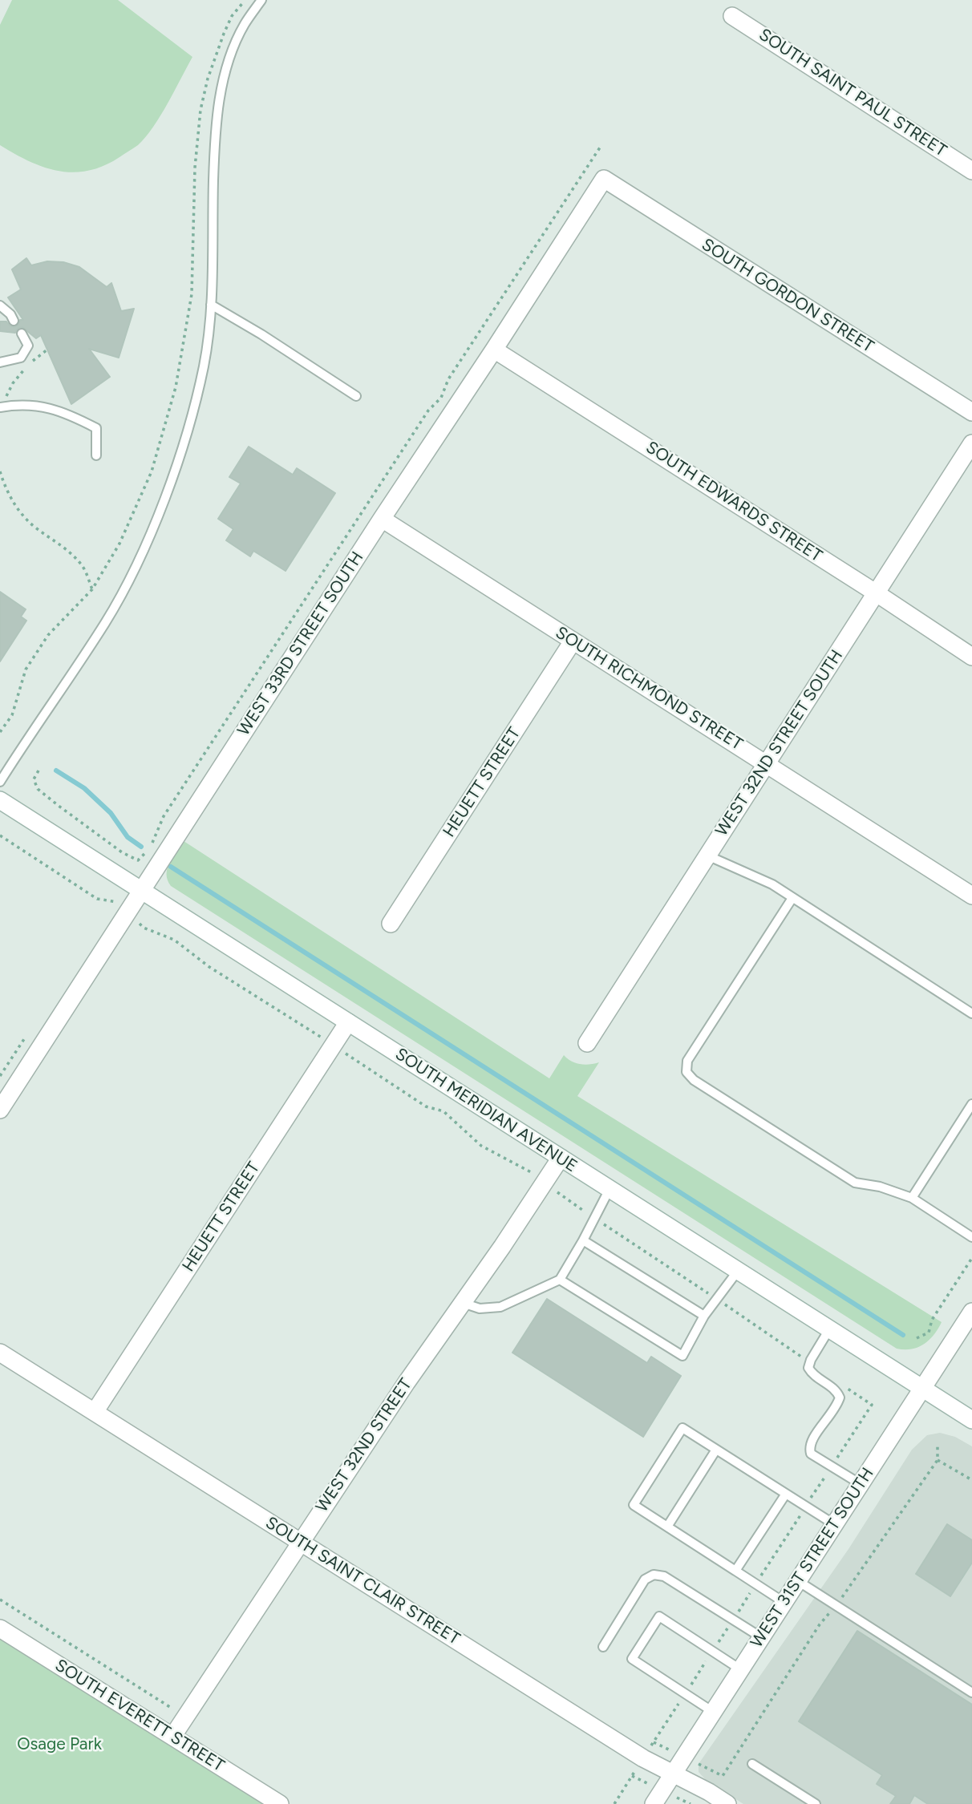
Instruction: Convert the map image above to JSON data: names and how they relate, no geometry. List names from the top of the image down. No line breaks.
{"streets":{"street":["SOUTH SAINT PAUL STREET","SOUTH GORDON STREET","SOUTH EDWARDS STREET","WEST 33RD STREET SOUTH","SOUTH RICHMOND STREET","WEST 32ND STREET SOUTH","HEUETT STREET","SOUTH MERIDIAN AVENUE","WEST 32ND STREET","WEST 31ST STREET SOUTH","SOUTH SAINT CLAIR STREET","SOUTH EVERETT STREET"]},"crossings":[["SOUTH GORDON STREET","WEST 33RD STREET SOUTH"],["SOUTH EDWARDS STREET","WEST 33RD STREET SOUTH"],["SOUTH EDWARDS STREET","WEST 32ND STREET SOUTH"],["WEST 33RD STREET SOUTH","SOUTH RICHMOND STREET"],["WEST 33RD STREET SOUTH","SOUTH MERIDIAN AVENUE"],["SOUTH RICHMOND STREET","WEST 32ND STREET SOUTH"],["SOUTH RICHMOND STREET","HEUETT STREET"],["HEUETT STREET","SOUTH MERIDIAN AVENUE"],["HEUETT STREET","SOUTH SAINT CLAIR STREET"],["SOUTH MERIDIAN AVENUE","WEST 32ND STREET"],["SOUTH MERIDIAN AVENUE","WEST 31ST STREET SOUTH"],["WEST 32ND STREET","SOUTH SAINT CLAIR STREET"],["WEST 32ND STREET","SOUTH EVERETT STREET"],["WEST 31ST STREET SOUTH","SOUTH SAINT CLAIR STREET"]],"parks":["Osage Park"]}
